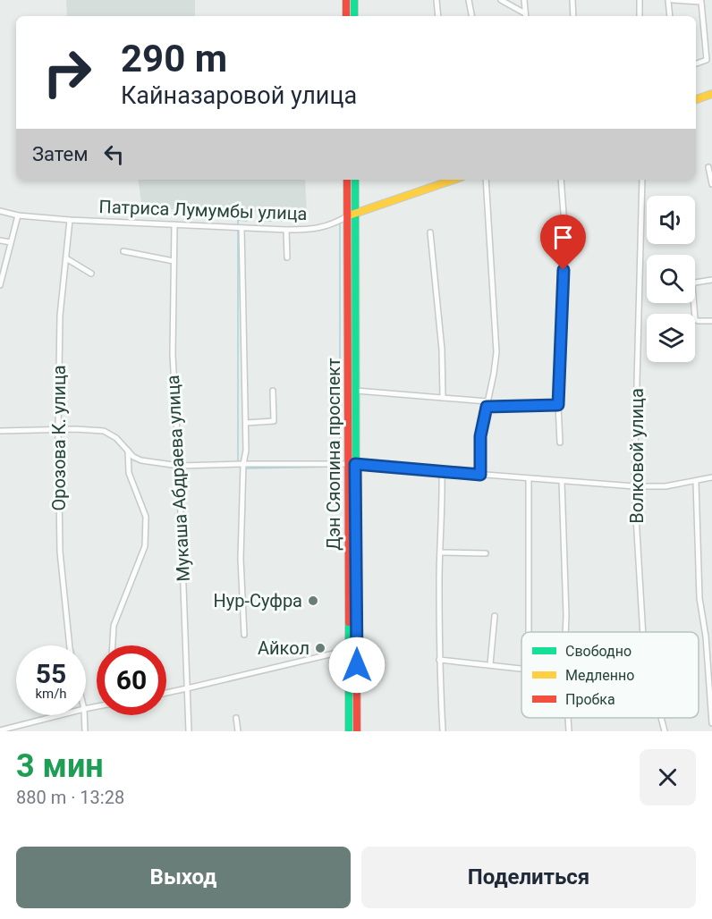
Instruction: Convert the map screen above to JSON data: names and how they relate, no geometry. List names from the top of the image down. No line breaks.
{"streets":{"main road":["Патриса Лумумбы улица","Дэн Сяопина проспект"],"street":["Орозова К. улица","Волковой улица","Мукаша Абдраева улица"]},"crossings":[["Патриса Лумумбы улица","Орозова К. улица"],["Патриса Лумумбы улица","Дэн Сяопина проспект"],["Патриса Лумумбы улица","Мукаша Абдраева улица"]],"places":["Нур-Суфра","Айкол"],"legend":["Свободно","Медленно","Пробка"],"page":{"turn":["290 m","Кайназаровой улица"],"then":"Затем","speed":"55 km/h","limit":"60","heading":["3 мин","880 m · 13:28"],"buttons":["Выход","Поделиться"]}}
